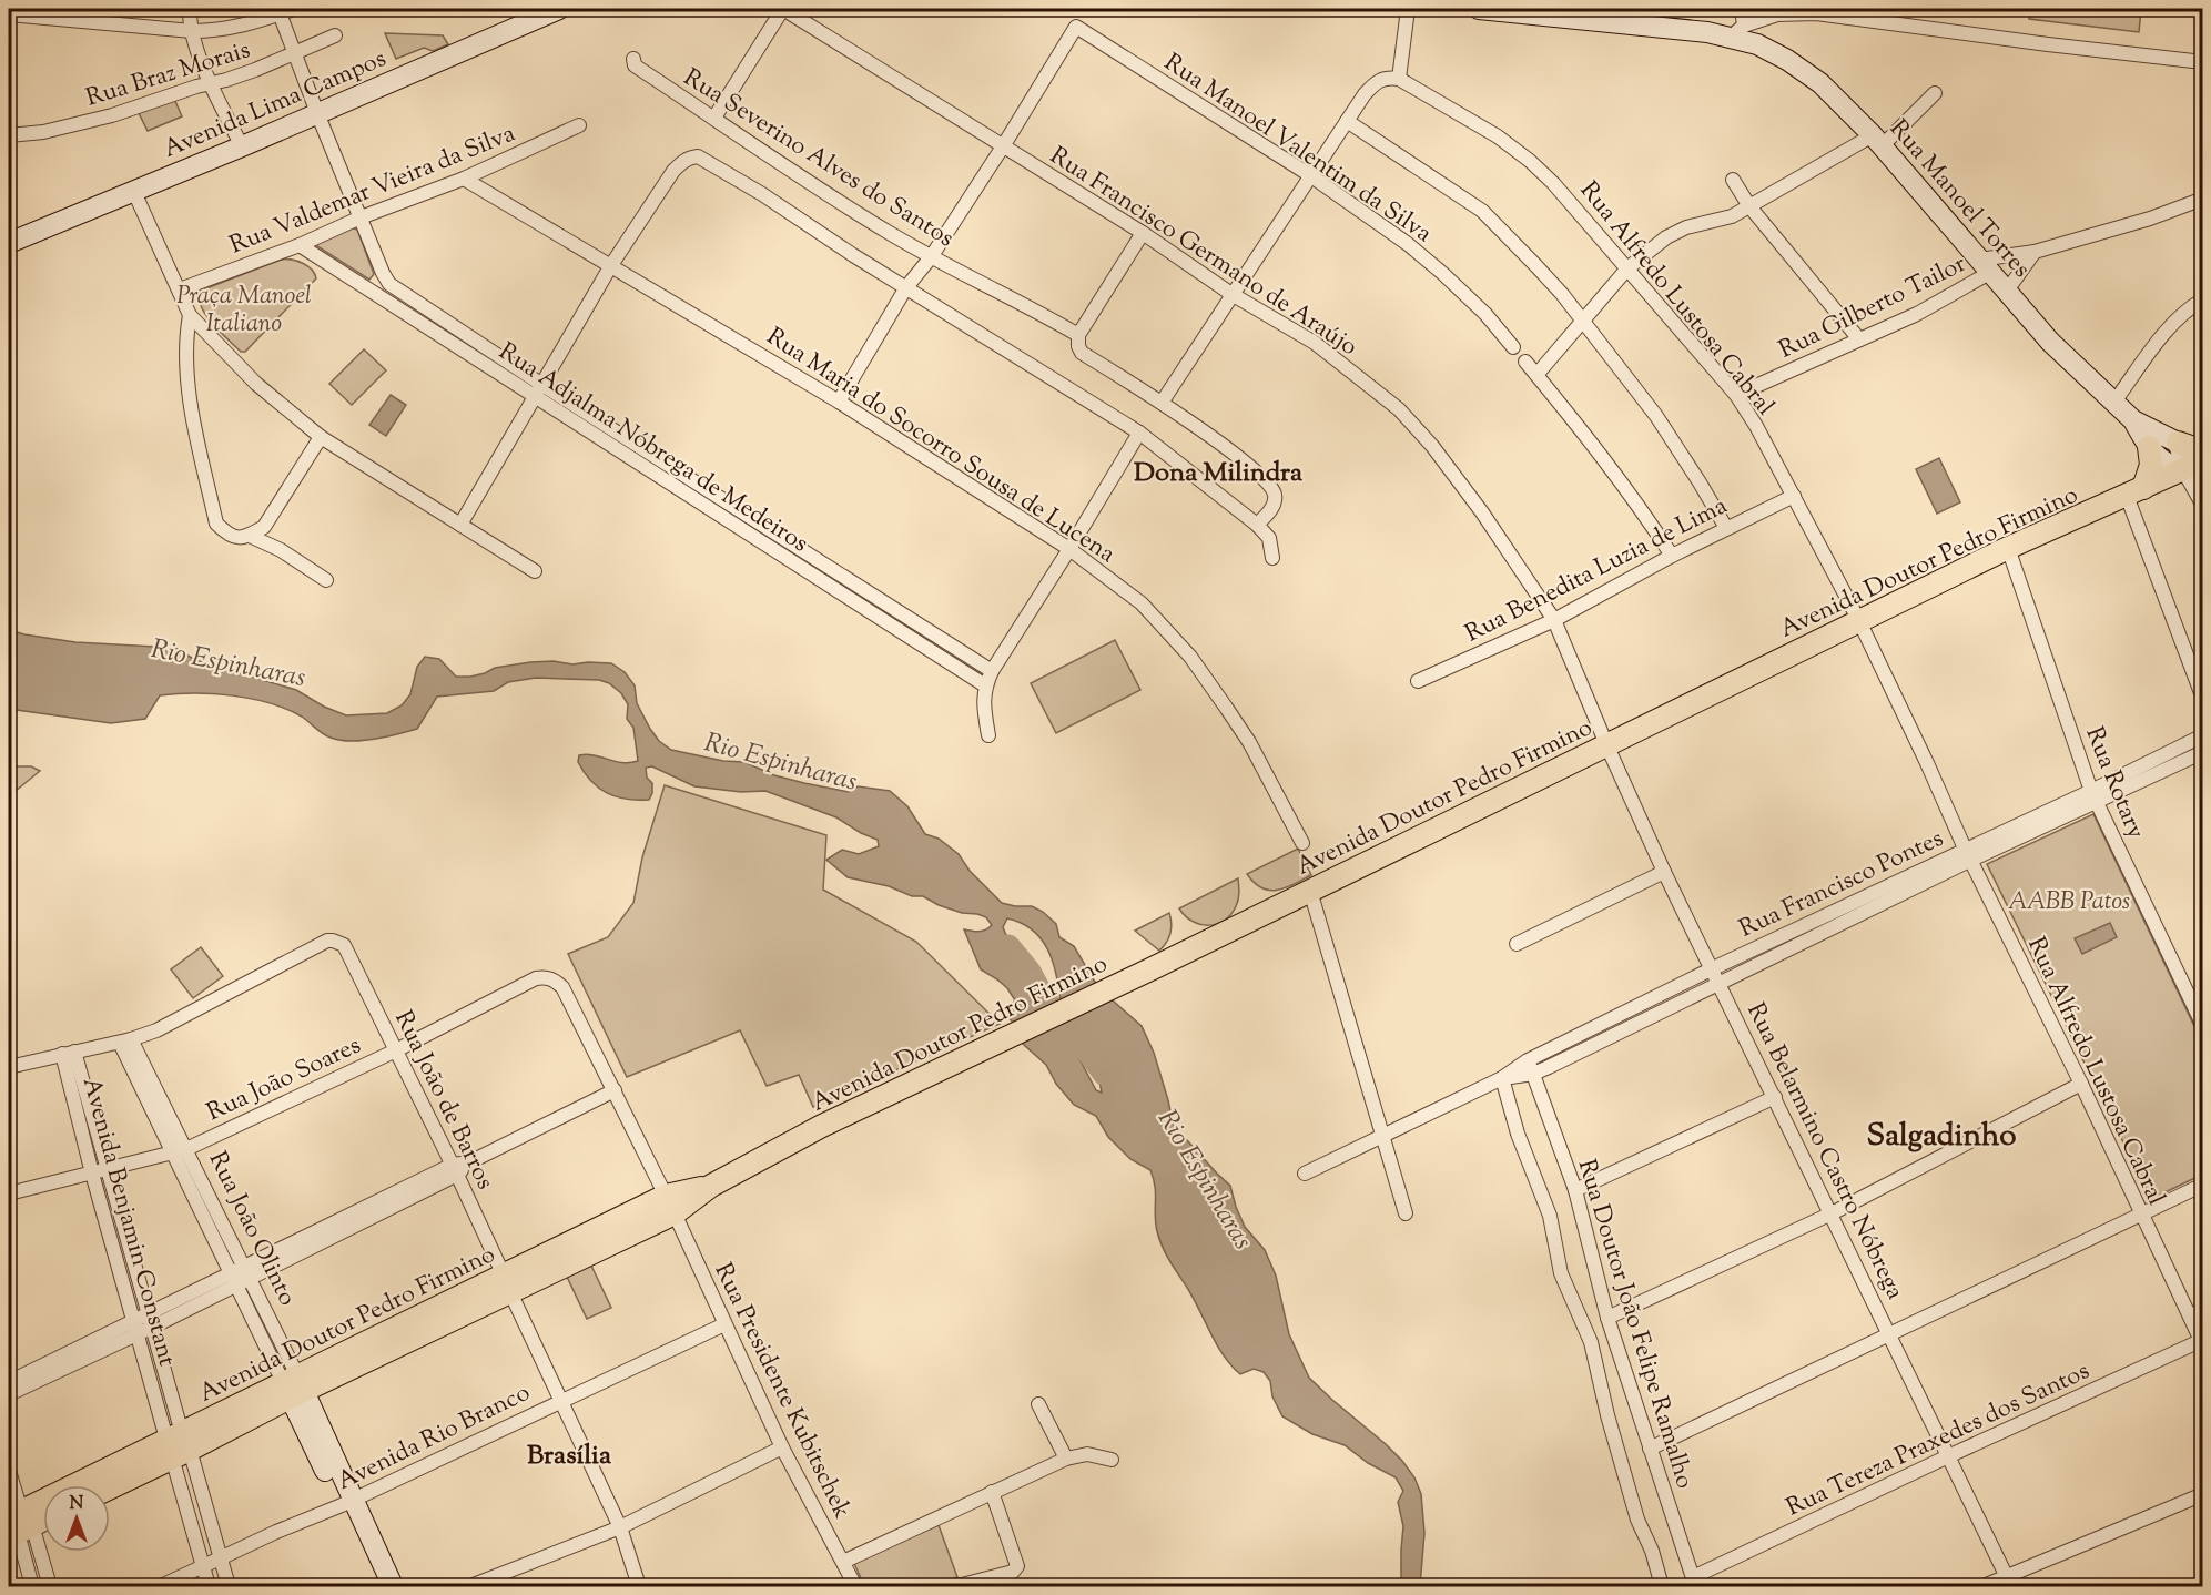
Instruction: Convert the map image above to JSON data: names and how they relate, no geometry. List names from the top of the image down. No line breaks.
{"streets":{"main road":["Avenida Lima Campos","Rua Manoel Torres","Avenida Doutor Pedro Firmino","Rua João Olinto"],"street":["Rua Braz Morais","Rua Manoel Valentim da Silva","Rua Severino Alves do Santos","Rua Valdemar Vieira da Silva","Rua Francisco Germano de Araújo","Rua Alfredo Lustosa Cabral","Rua Gilberto Tailor","Rua Maria do Socorro Sousa de Lucena","Rua Adjalma Nóbrega de Medeiros","Rua Benedita Luzia de Lima","Rua Rotary","Rua Francisco Pontes","Rua João Soares","Rua João de Barros","Rua Belarmino Castro Nóbrega","Avenida Benjamin Constant","Rua Doutor João Felipe Ramalho","Rua Presidente Kubitschek","Avenida Rio Branco","Rua Tereza Praxedes dos Santos"]},"crossings":[["Rua Braz Morais","Rua Adjalma Nóbrega de Medeiros"],["Avenida Lima Campos","Rua Adjalma Nóbrega de Medeiros"],["Rua Manoel Valentim da Silva","Rua Francisco Germano de Araújo"],["Rua Valdemar Vieira da Silva","Rua Maria do Socorro Sousa de Lucena"],["Rua Valdemar Vieira da Silva","Rua Adjalma Nóbrega de Medeiros"],["Rua Manoel Torres","Rua Gilberto Tailor"],["Rua Manoel Torres","Avenida Doutor Pedro Firmino"],["Rua Francisco Germano de Araújo","Avenida Doutor Pedro Firmino"],["Rua Francisco Germano de Araújo","Rua Benedita Luzia de Lima"],["Rua Francisco Germano de Araújo","Rua Belarmino Castro Nóbrega"],["Rua Alfredo Lustosa Cabral","Rua Gilberto Tailor"],["Rua Alfredo Lustosa Cabral","Avenida Doutor Pedro Firmino"],["Rua Alfredo Lustosa Cabral","Rua Benedita Luzia de Lima"],["Rua Alfredo Lustosa Cabral","Rua Francisco Pontes"],["Rua Alfredo Lustosa Cabral","Rua Tereza Praxedes dos Santos"],["Avenida Doutor Pedro Firmino","Rua Rotary"],["Avenida Doutor Pedro Firmino","Rua João de Barros"],["Avenida Doutor Pedro Firmino","Rua Belarmino Castro Nóbrega"],["Avenida Doutor Pedro Firmino","Avenida Benjamin Constant"],["Avenida Doutor Pedro Firmino","Rua João Olinto"],["Avenida Doutor Pedro Firmino","Rua Presidente Kubitschek"],["Rua Rotary","Rua Francisco Pontes"],["Rua Francisco Pontes","Rua Belarmino Castro Nóbrega"],["Rua Francisco Pontes","Rua Doutor João Felipe Ramalho"],["Rua João Soares","Rua João de Barros"],["Rua João Soares","Avenida Benjamin Constant"],["Rua João Soares","Rua João Olinto"],["Rua João Soares","Rua Presidente Kubitschek"],["Rua João de Barros","Rua João Olinto"],["Rua João de Barros","Avenida Rio Branco"],["Rua Belarmino Castro Nóbrega","Rua Tereza Praxedes dos Santos"],["Avenida Benjamin Constant","Avenida Rio Branco"],["Rua João Olinto","Avenida Rio Branco"],["Rua Doutor João Felipe Ramalho","Rua Tereza Praxedes dos Santos"],["Rua Presidente Kubitschek","Avenida Rio Branco"]],"districts":["Dona Milindra","Salgadinho","Brasília"],"water":["Rio Espinharas"],"parks":["Praça Manoel Italiano","AABB Patos"],"north":"top"}
